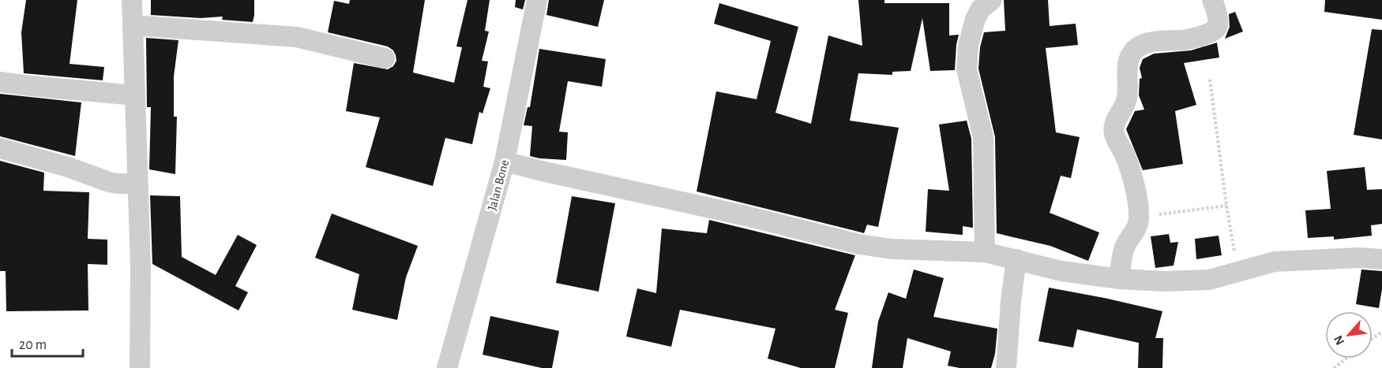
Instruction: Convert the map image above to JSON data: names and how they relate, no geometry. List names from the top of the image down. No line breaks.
{"streets":{"street":["Jalan Bone"]},"scale_bar":"20 m","north":"bottom left"}
